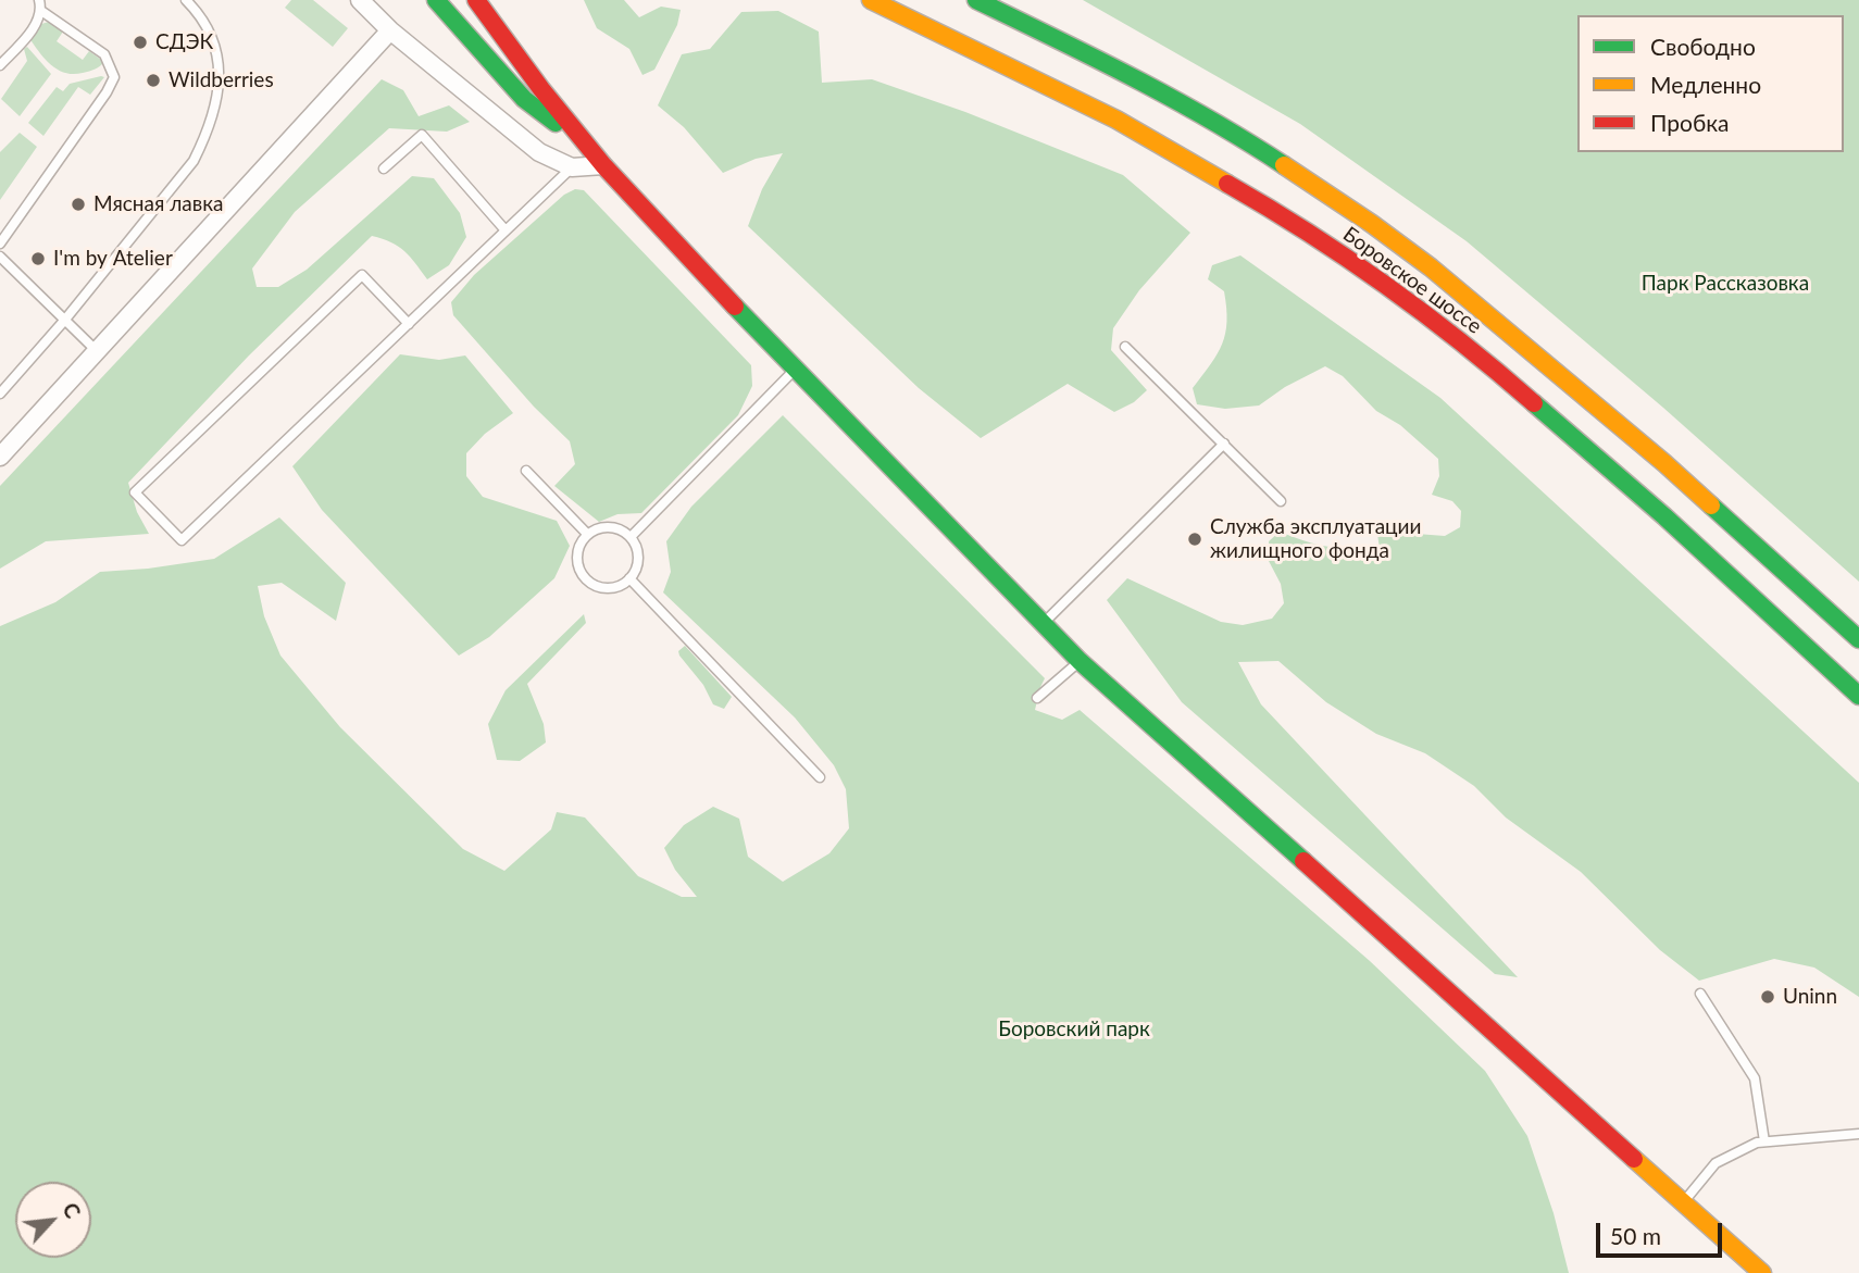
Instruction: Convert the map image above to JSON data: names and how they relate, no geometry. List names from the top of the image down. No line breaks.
{"streets":{"main road":["Боровское шоссе"]},"parks":["Парк Рассказовка","Боровский парк"],"places":["СДЭК","Wildberries","Мясная лавка","I'm by Atelier","Служба эксплуатации жилищного фонда","Uninn"],"legend":["Свободно","Медленно","Пробка"],"scale_bar":"50 m","north":"top right"}
